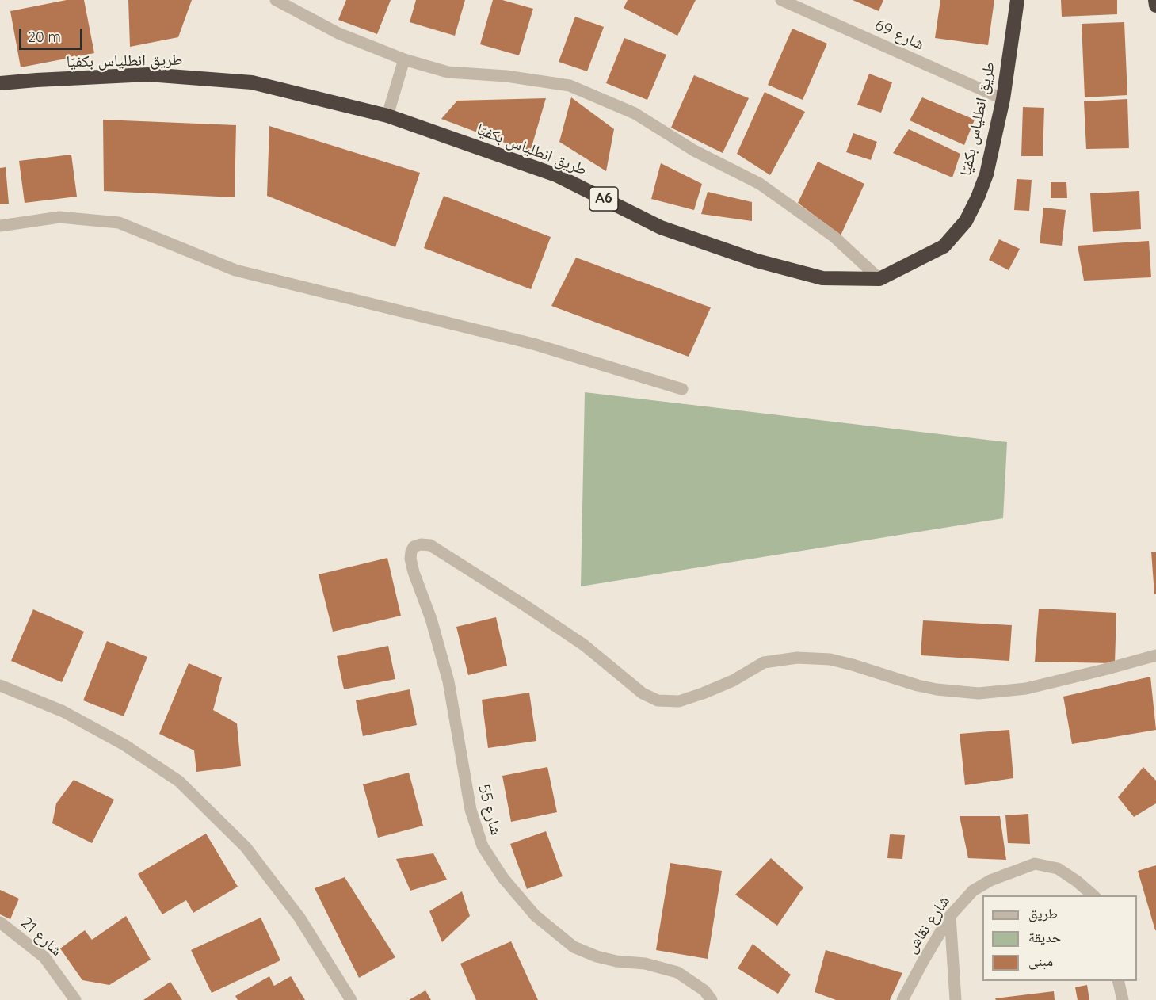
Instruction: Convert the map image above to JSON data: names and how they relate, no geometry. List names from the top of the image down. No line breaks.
{"streets":{"highway":["طريق انطلياس بكفيّا","A6"],"street":["شارع 69","شارع 55","شارع نقاش","شارع 21"]},"crossings":[["شارع 69","طريق انطلياس بكفيّا"]],"legend":["طريق","حديقة","مبنى"],"scale_bar":"20 m"}
